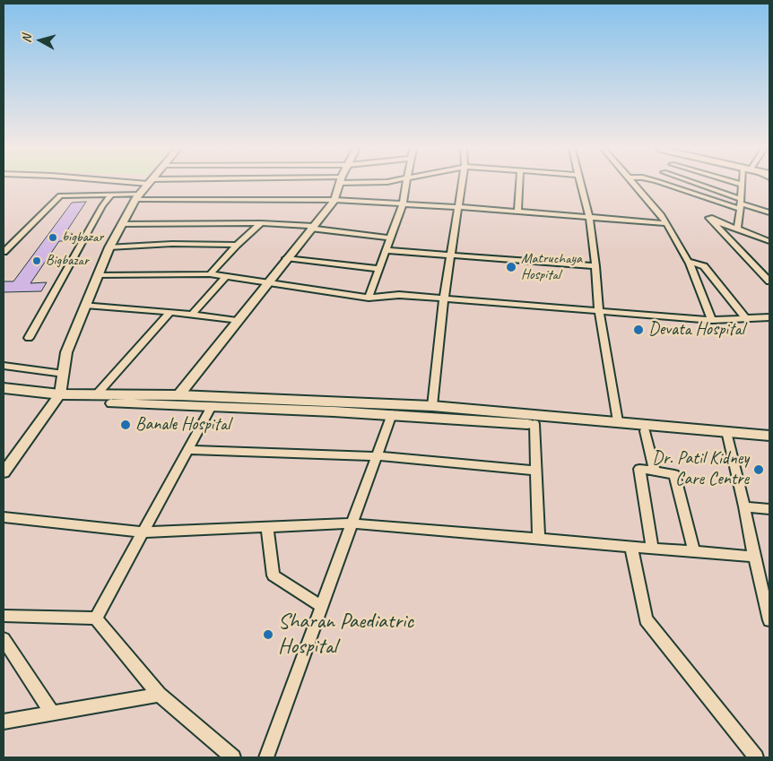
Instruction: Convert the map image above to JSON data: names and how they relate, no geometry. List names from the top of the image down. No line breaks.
{"places":["bigbazar","Bigbazar","Matruchaya Hospital","Devata Hospital","Banale Hospital","Dr. Patil Kidney Care Centre","Sharan Paediatric Hospital"],"north":"left"}
